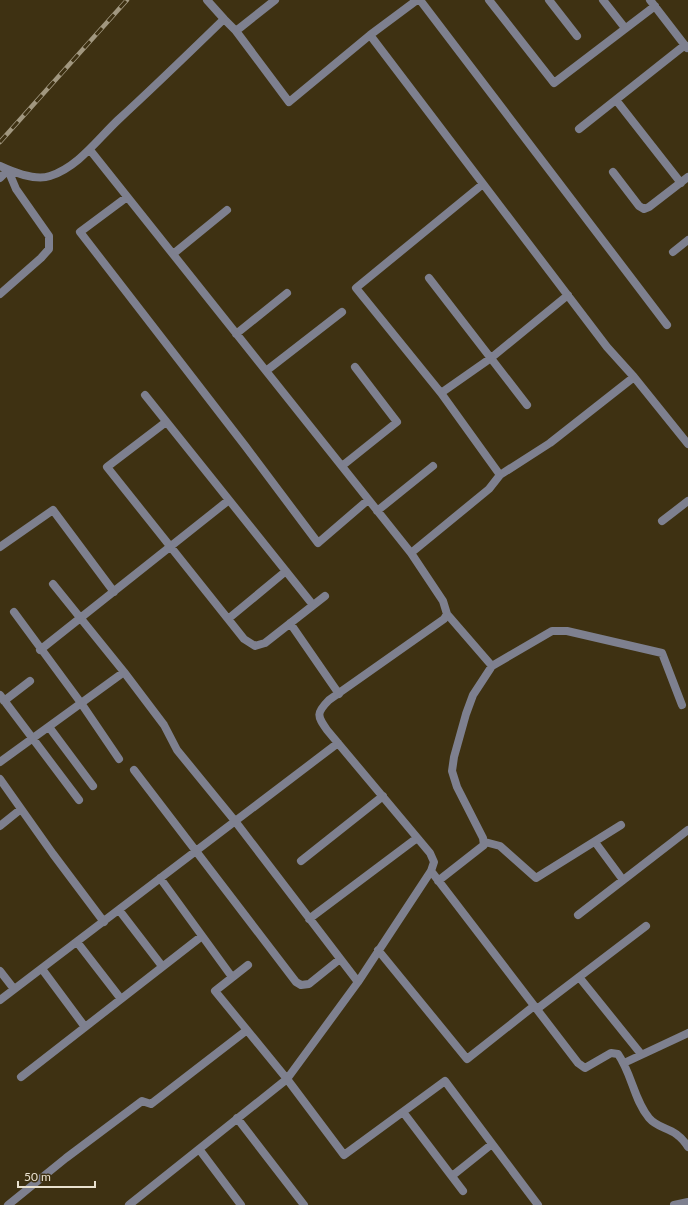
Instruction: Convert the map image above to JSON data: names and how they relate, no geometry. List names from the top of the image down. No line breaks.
{"scale_bar":"50 m"}
